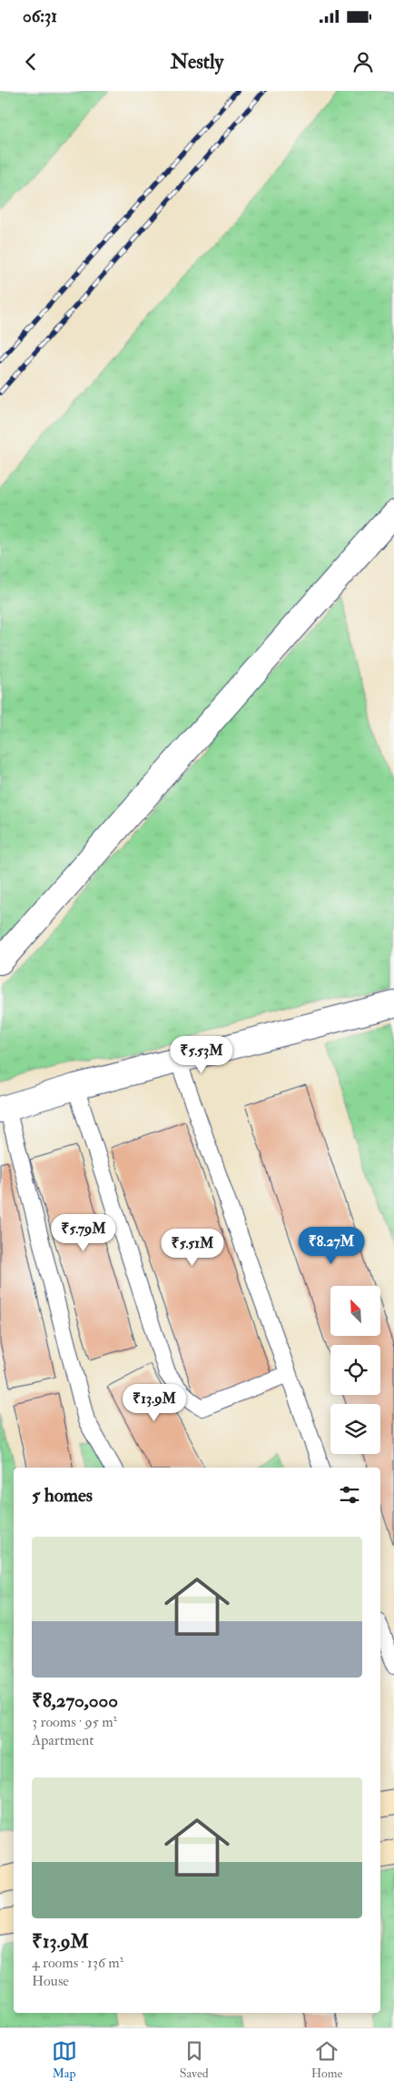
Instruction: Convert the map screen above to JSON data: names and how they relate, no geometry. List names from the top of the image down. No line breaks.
{"north":"top left","page":{"status":"06:31","header":"Nestly","price":["₹5.53M","₹5.79M","₹8.27M","₹5.51M","₹13.9M"],"heading":"5 homes","list":[{"name":"₹8,270,000","note":"3 rooms · 95 m² · Apartment"},{"name":"₹13.9M","note":"4 rooms · 136 m² · House"}],"tabs":["Map","Saved","Home"]}}
